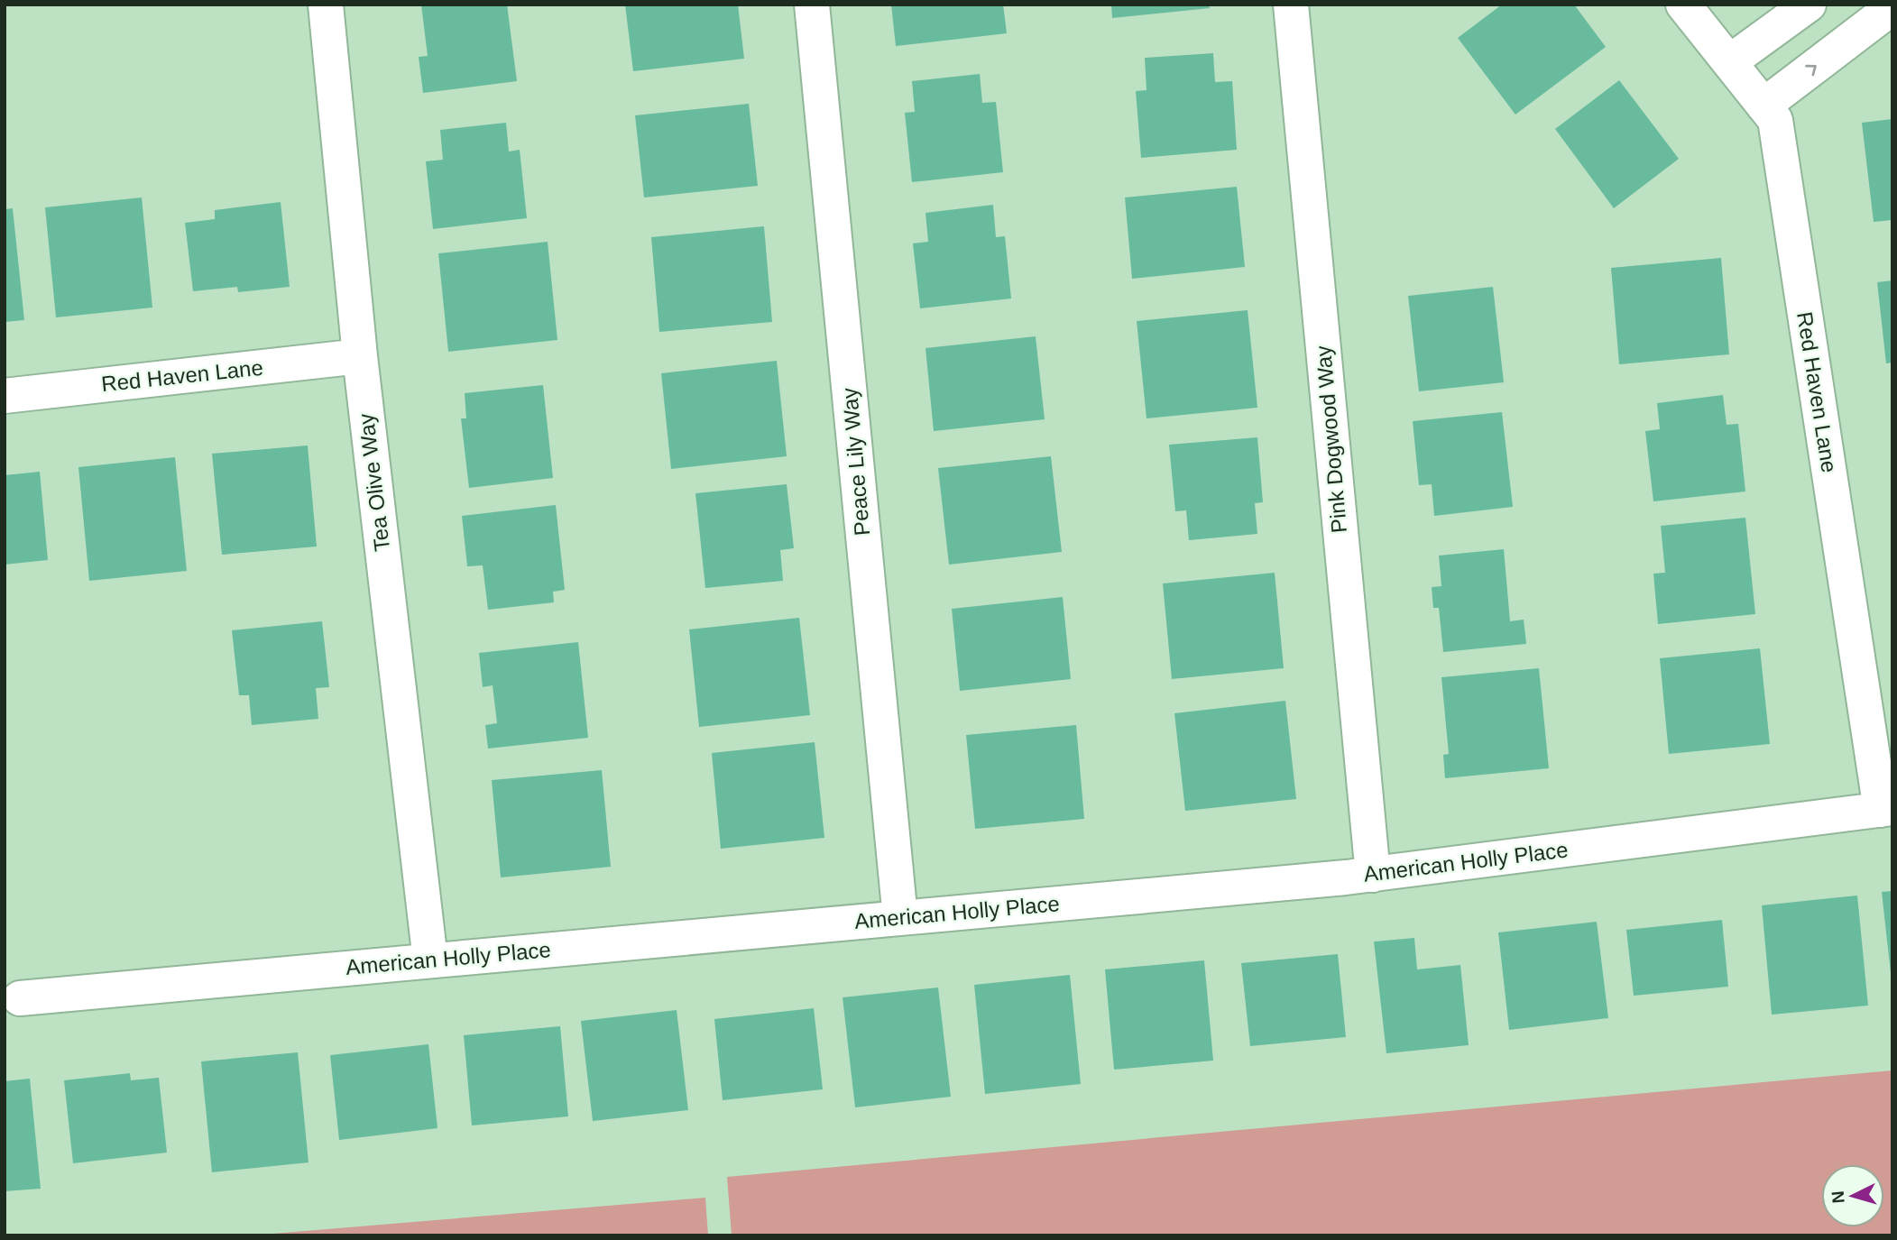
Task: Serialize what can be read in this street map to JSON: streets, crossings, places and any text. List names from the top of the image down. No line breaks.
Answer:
{"streets":{"street":["Red Haven Lane","Pink Dogwood Way","Peace Lily Way","Tea Olive Way","American Holly Place"]},"crossings":[["Red Haven Lane","Tea Olive Way"],["Red Haven Lane","American Holly Place"],["Pink Dogwood Way","American Holly Place"],["Peace Lily Way","American Holly Place"],["Tea Olive Way","American Holly Place"]],"north":"left"}
